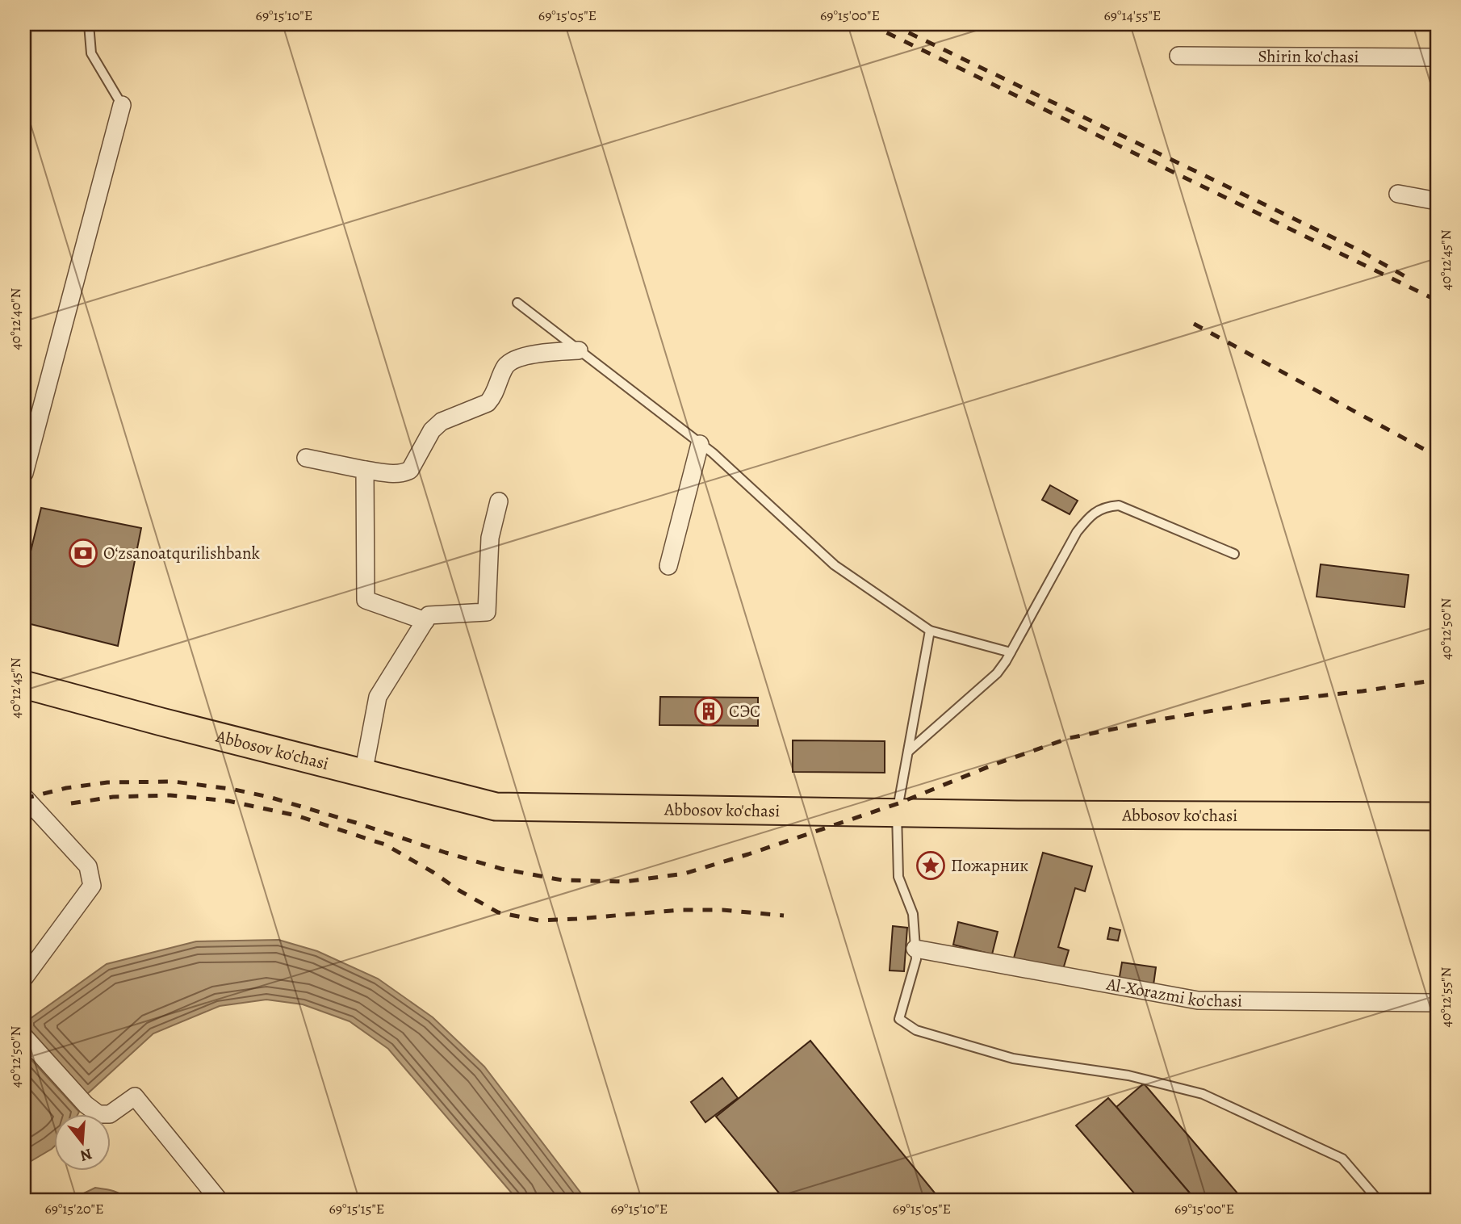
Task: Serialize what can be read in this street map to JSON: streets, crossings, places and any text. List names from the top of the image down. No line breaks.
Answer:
{"streets":{"main road":["Abbosov ko'chasi"],"street":["Shirin ko'chasi","Al-Xorazmi ko'chasi"]},"places":{"bank":["Oʻzsanoatqurilishbank"],"building":["СЭС"],"place":["Пожарник"]},"north":"bottom","coordinates":["69°15'10\"E","69°15'05\"E","69°15'00\"E","69°14'55\"E","40°12'45\"N","40°12'40\"N","40°12'50\"N","40°12'55\"N","69°15'20\"E","69°15'15\"E"]}
